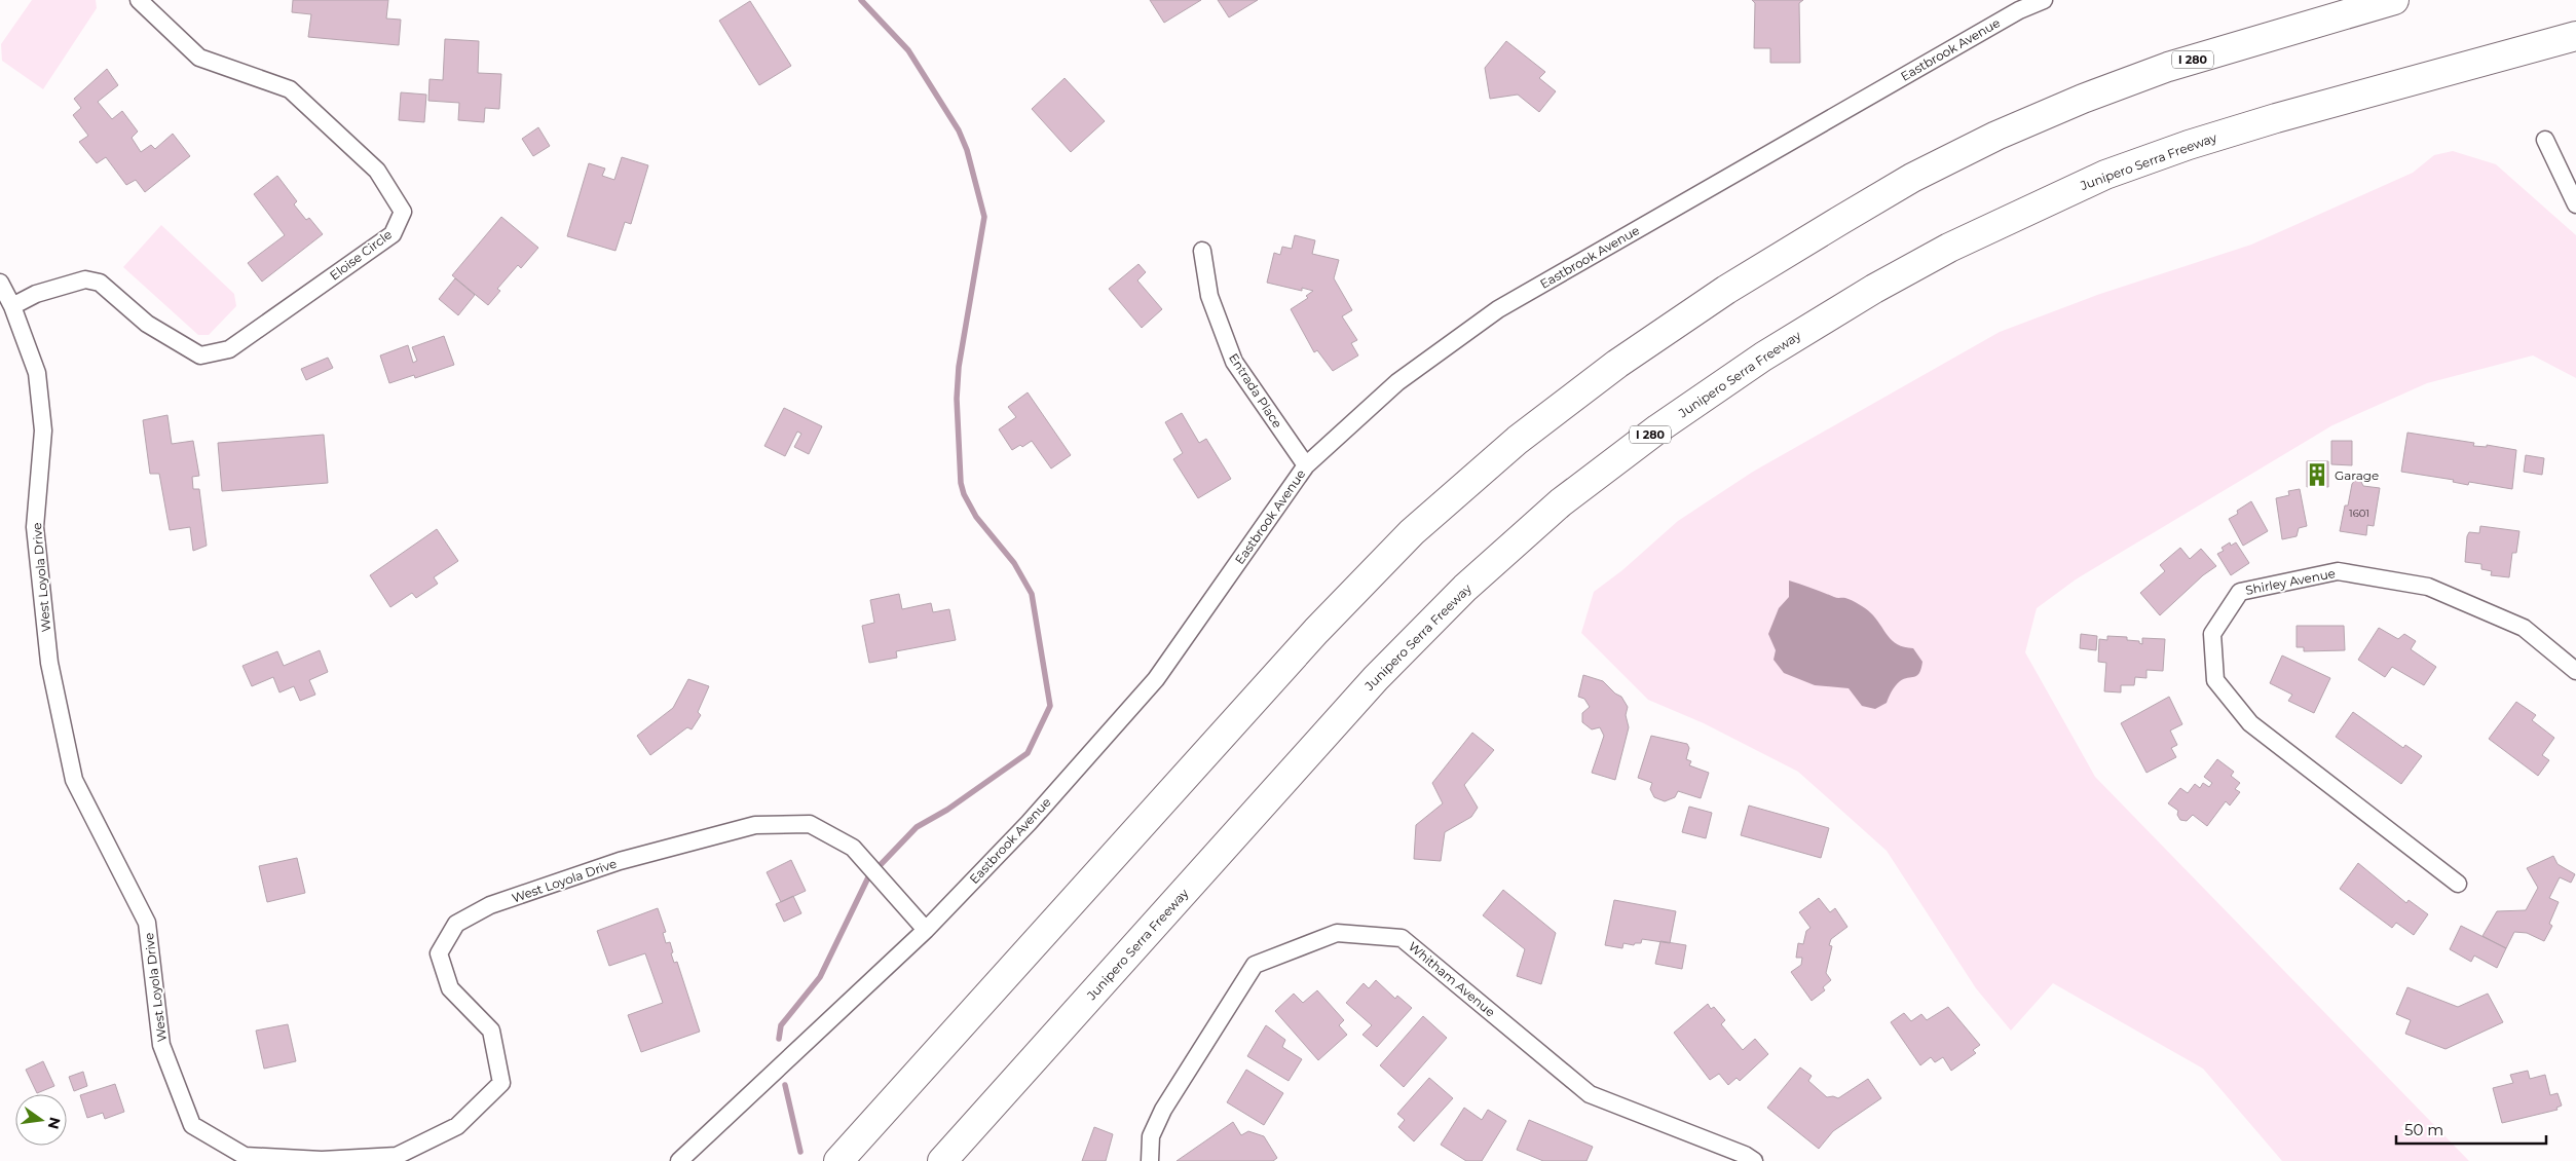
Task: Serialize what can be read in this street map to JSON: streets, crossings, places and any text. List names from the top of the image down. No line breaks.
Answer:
{"streets":{"highway":["I 280","Junipero Serra Freeway"],"street":["Eastbrook Avenue","Eloise Circle","Entrada Place","West Loyola Drive","Shirley Avenue","Whitham Avenue"]},"crossings":[["Eastbrook Avenue","Entrada Place"],["Eastbrook Avenue","West Loyola Drive"],["Eloise Circle","West Loyola Drive"]],"places":{"building":["Garage"]},"house_numbers":["1601"],"scale_bar":"50 m","north":"right"}
